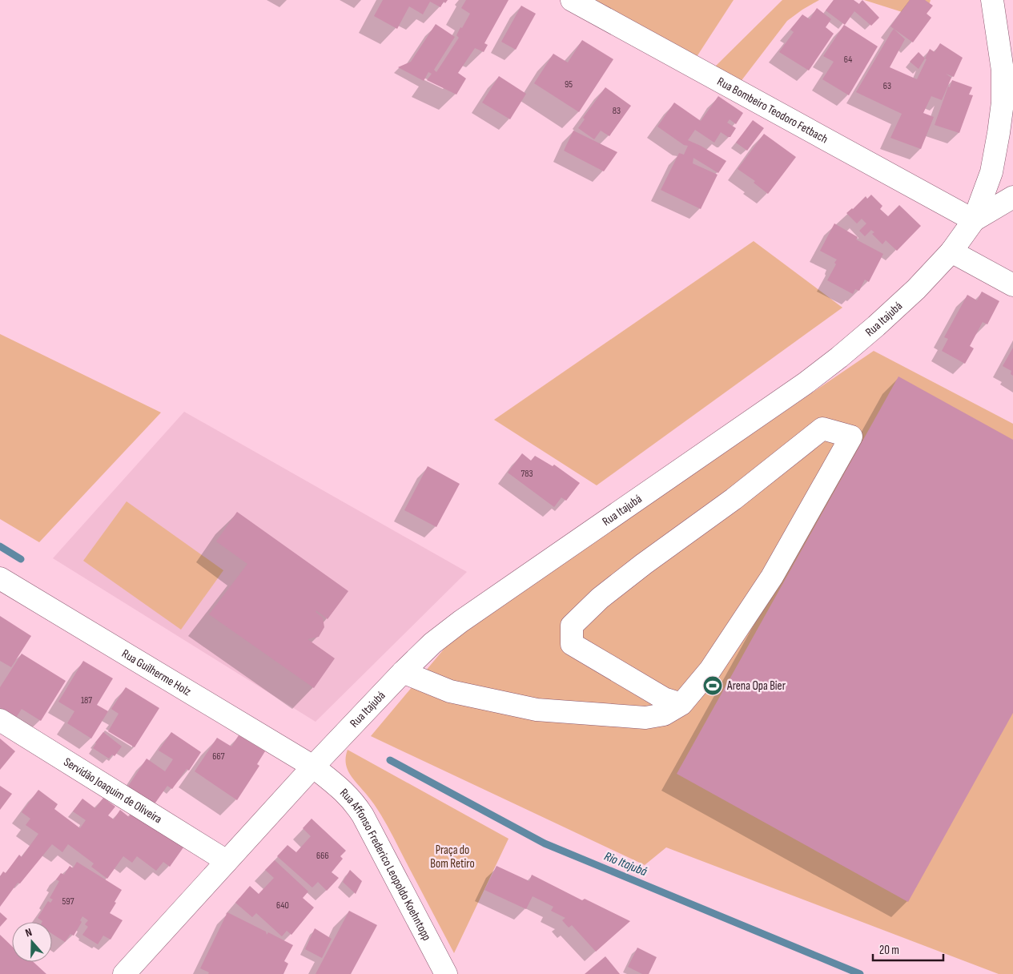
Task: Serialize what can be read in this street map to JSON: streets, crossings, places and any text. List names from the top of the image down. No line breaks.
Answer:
{"streets":{"street":["Rua Bombeiro Teodoro Fetbach","Rua Itajubá","Rua Guilherme Holz","Servidão Joaquim de Oliveira","Rua Affonso Frederico Leopoldo Koehntopp"]},"crossings":[["Rua Bombeiro Teodoro Fetbach","Rua Itajubá"],["Rua Itajubá","Rua Guilherme Holz"],["Rua Itajubá","Servidão Joaquim de Oliveira"],["Rua Itajubá","Rua Affonso Frederico Leopoldo Koehntopp"],["Rua Guilherme Holz","Rua Affonso Frederico Leopoldo Koehntopp"]],"water":["Rio Itajubá"],"parks":["Praça do Bom Retiro"],"places":{"sports":["Arena Opa Bier"]},"house_numbers":["64","95","63","83","783","187","667","666","597","640"],"scale_bar":"20 m","north":"top"}
